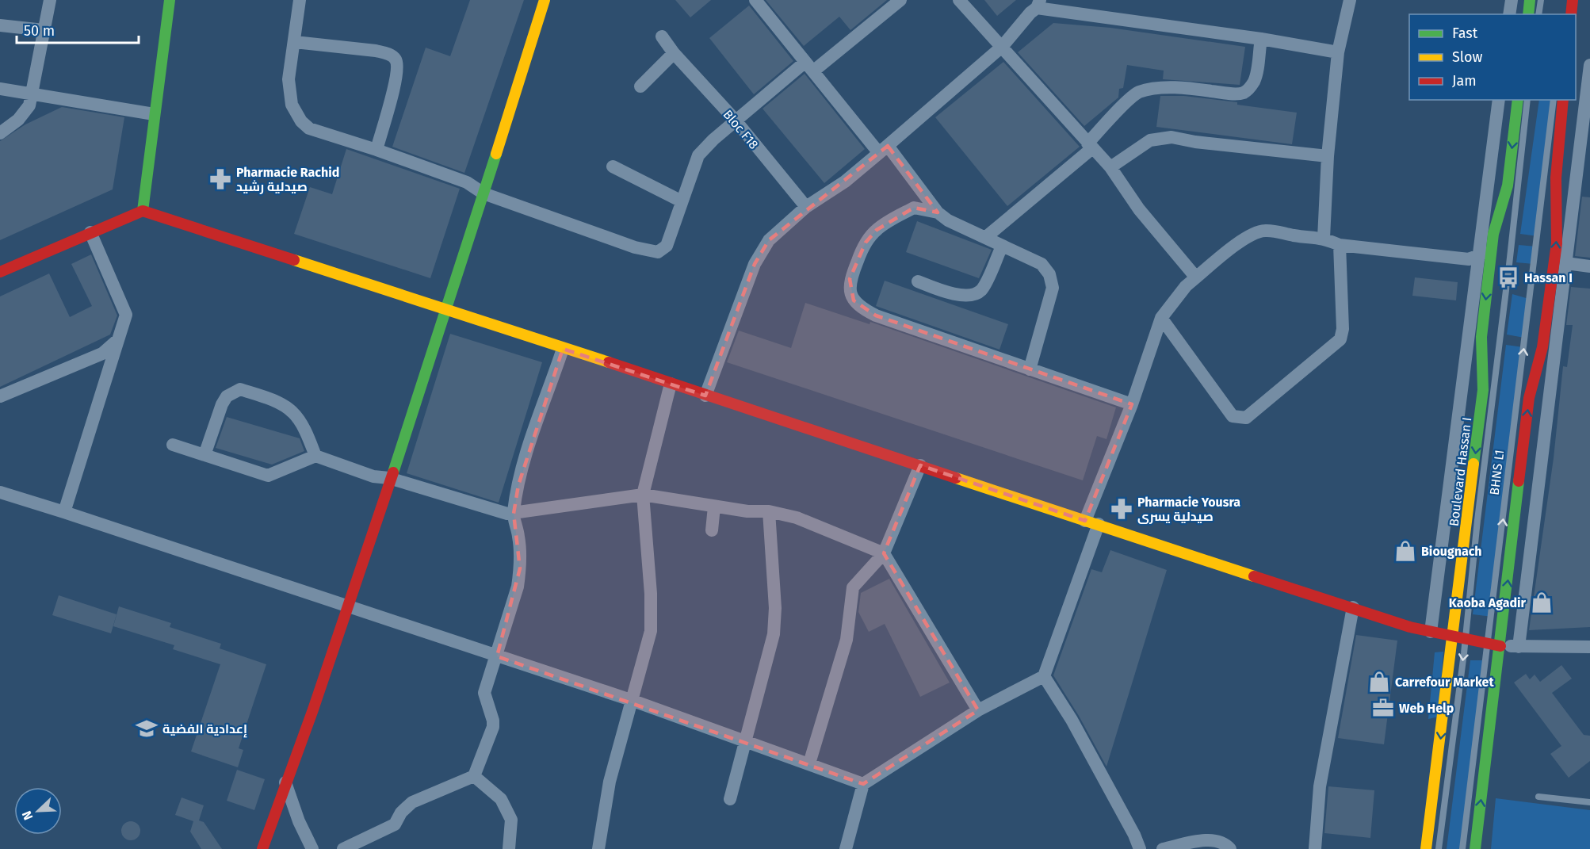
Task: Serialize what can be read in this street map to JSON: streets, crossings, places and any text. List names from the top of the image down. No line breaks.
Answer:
{"streets":{"street":["Bloc F18","Boulevard Hassan I"],"lane":["BHNS L1"]},"places":{"pharmacy":["Pharmacie Rachid صيدلية رشيد","Pharmacie Yousra صيدلية يسرى"],"bus stop":["Hassan I"],"shop":["Biougnach","Kaoba Agadir","Carrefour Market"],"office":["Web Help"],"school or university":["إعدادية الفضية"]},"legend":["Fast","Slow","Jam"],"scale_bar":"50 m","north":"bottom left"}
